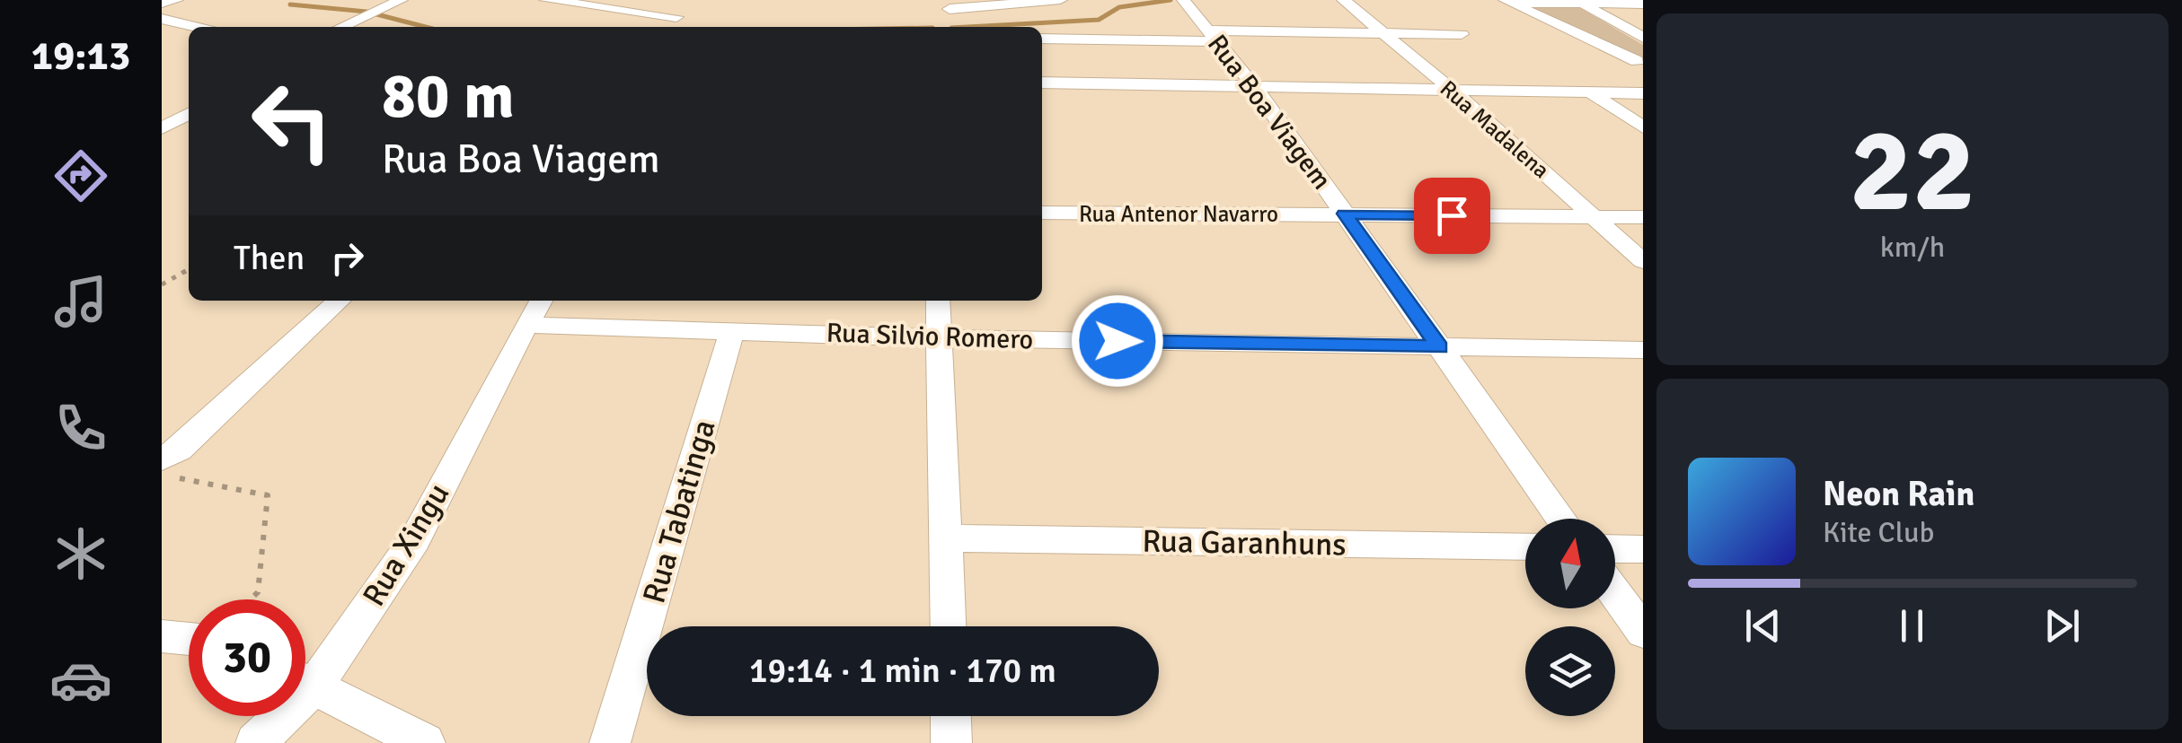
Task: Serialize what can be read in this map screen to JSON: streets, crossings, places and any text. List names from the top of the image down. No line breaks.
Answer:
{"streets":{"street":["Rua Boa Viagem","Rua Madalena","Rua Antenor Navarro","Rua Silvio Romero","Rua Tabatinga","Rua Garanhuns","Rua Xingu"]},"crossings":[["Rua Boa Viagem","Rua Antenor Navarro"],["Rua Boa Viagem","Rua Silvio Romero"],["Rua Madalena","Rua Antenor Navarro"],["Rua Silvio Romero","Rua Tabatinga"],["Rua Silvio Romero","Rua Xingu"]],"north":"top","page":{"tabs":"19:13","tile":["22","km/h"],"turn":["80 m","Rua Boa Viagem"],"then":"Then","song":["Neon Rain","Kite Club"],"limit":"30","trip":"19:14 · 1 min · 170 m"}}
